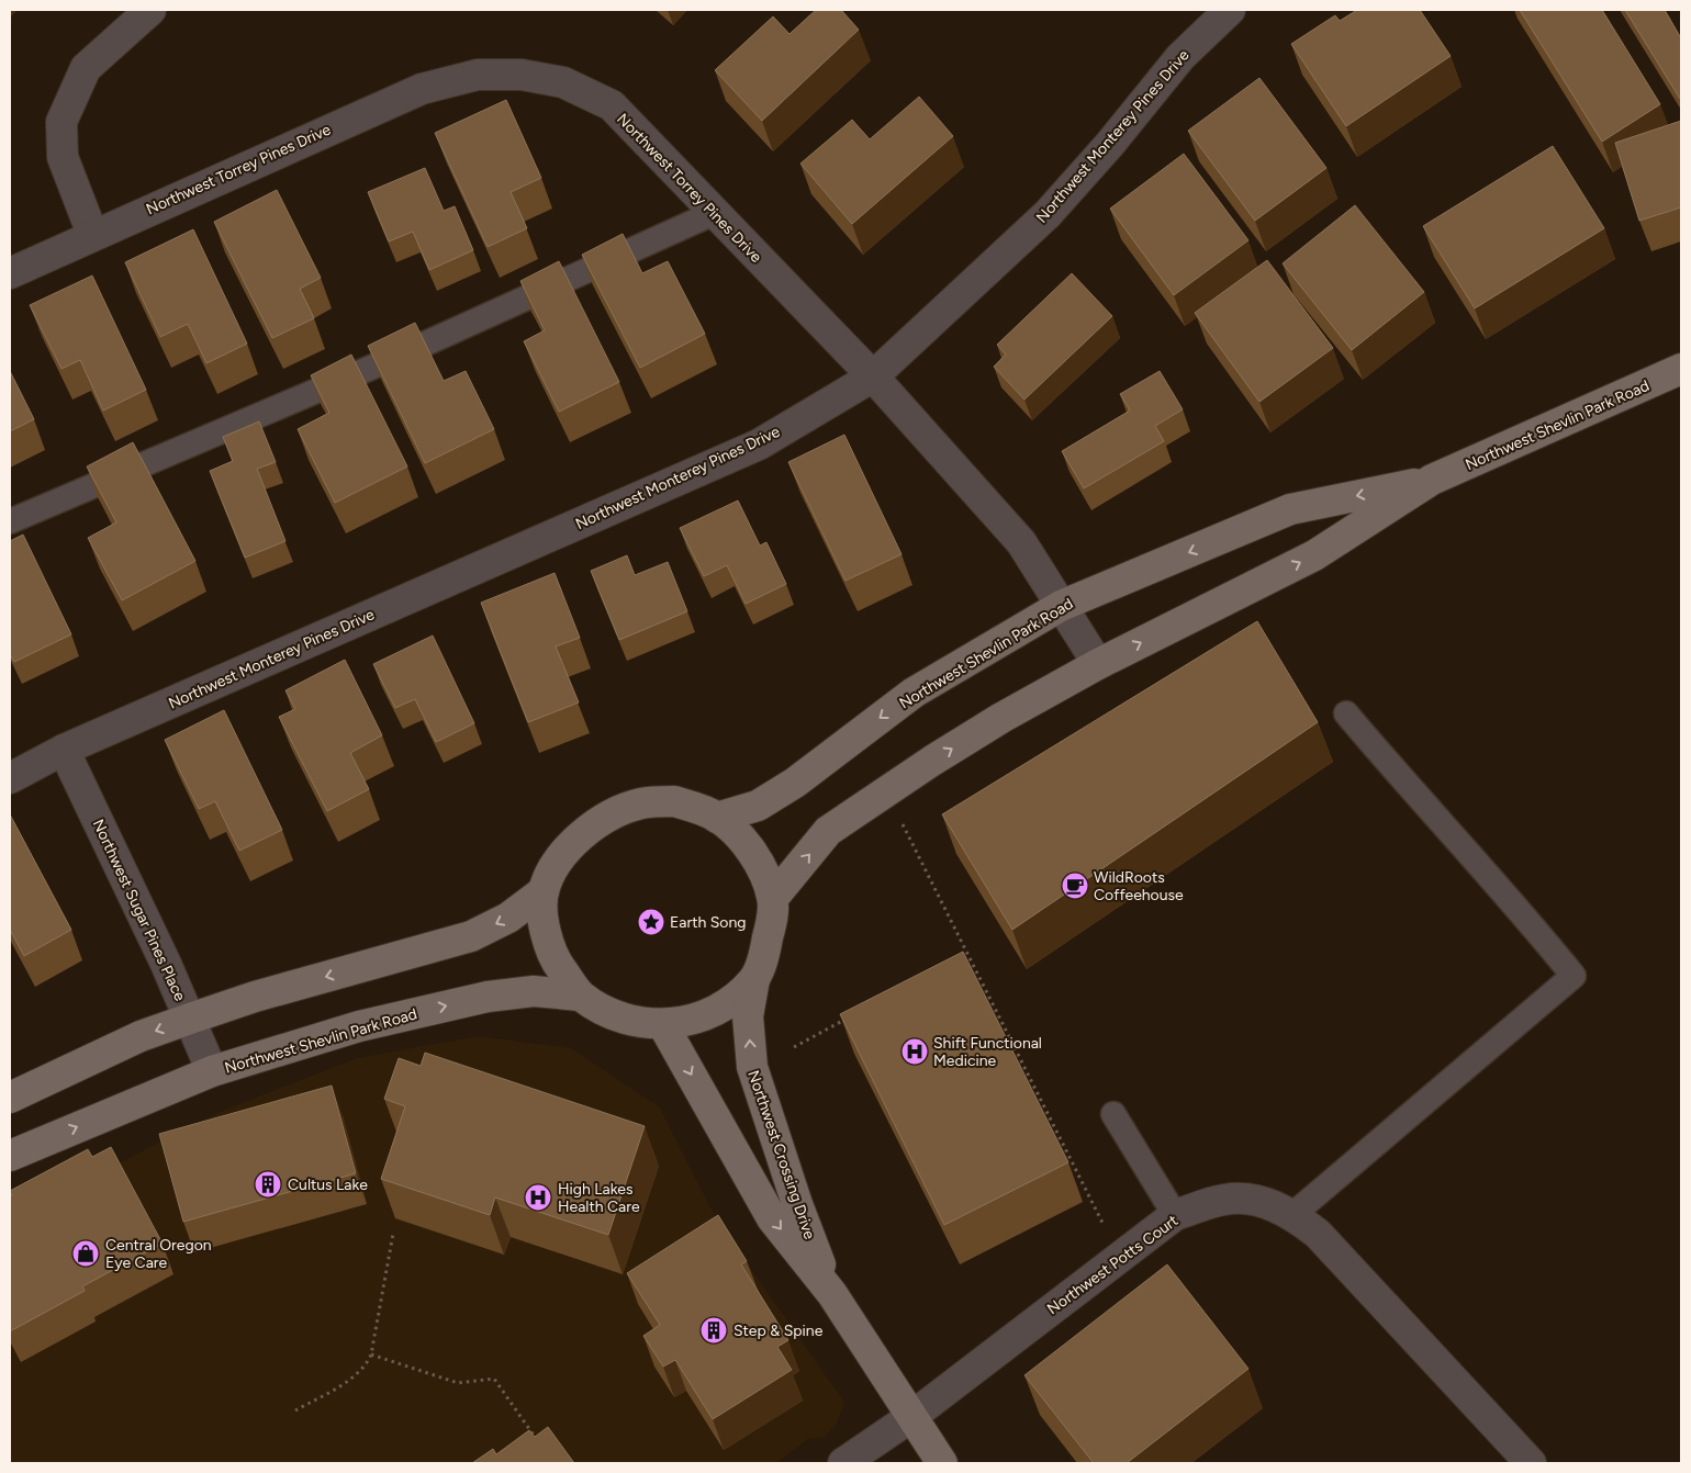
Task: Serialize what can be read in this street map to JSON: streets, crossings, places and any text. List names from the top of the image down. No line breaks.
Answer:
{"streets":{"main road":["Northwest Shevlin Park Road","Northwest Crossing Drive"],"street":["Northwest Monterey Pines Drive","Northwest Torrey Pines Drive","Northwest Sugar Pines Place","Northwest Potts Court"]},"crossings":[["Northwest Monterey Pines Drive","Northwest Torrey Pines Drive"],["Northwest Monterey Pines Drive","Northwest Sugar Pines Place"],["Northwest Torrey Pines Drive","Northwest Shevlin Park Road"],["Northwest Shevlin Park Road","Northwest Sugar Pines Place"],["Northwest Shevlin Park Road","Northwest Crossing Drive"],["Northwest Crossing Drive","Northwest Potts Court"]],"places":{"cafe":["WildRoots Coffeehouse"],"place":["Earth Song"],"hospital":["Shift Functional Medicine","High Lakes Health Care"],"building":["Cultus Lake","Step & Spine"],"shop":["Central Oregon Eye Care"]}}
